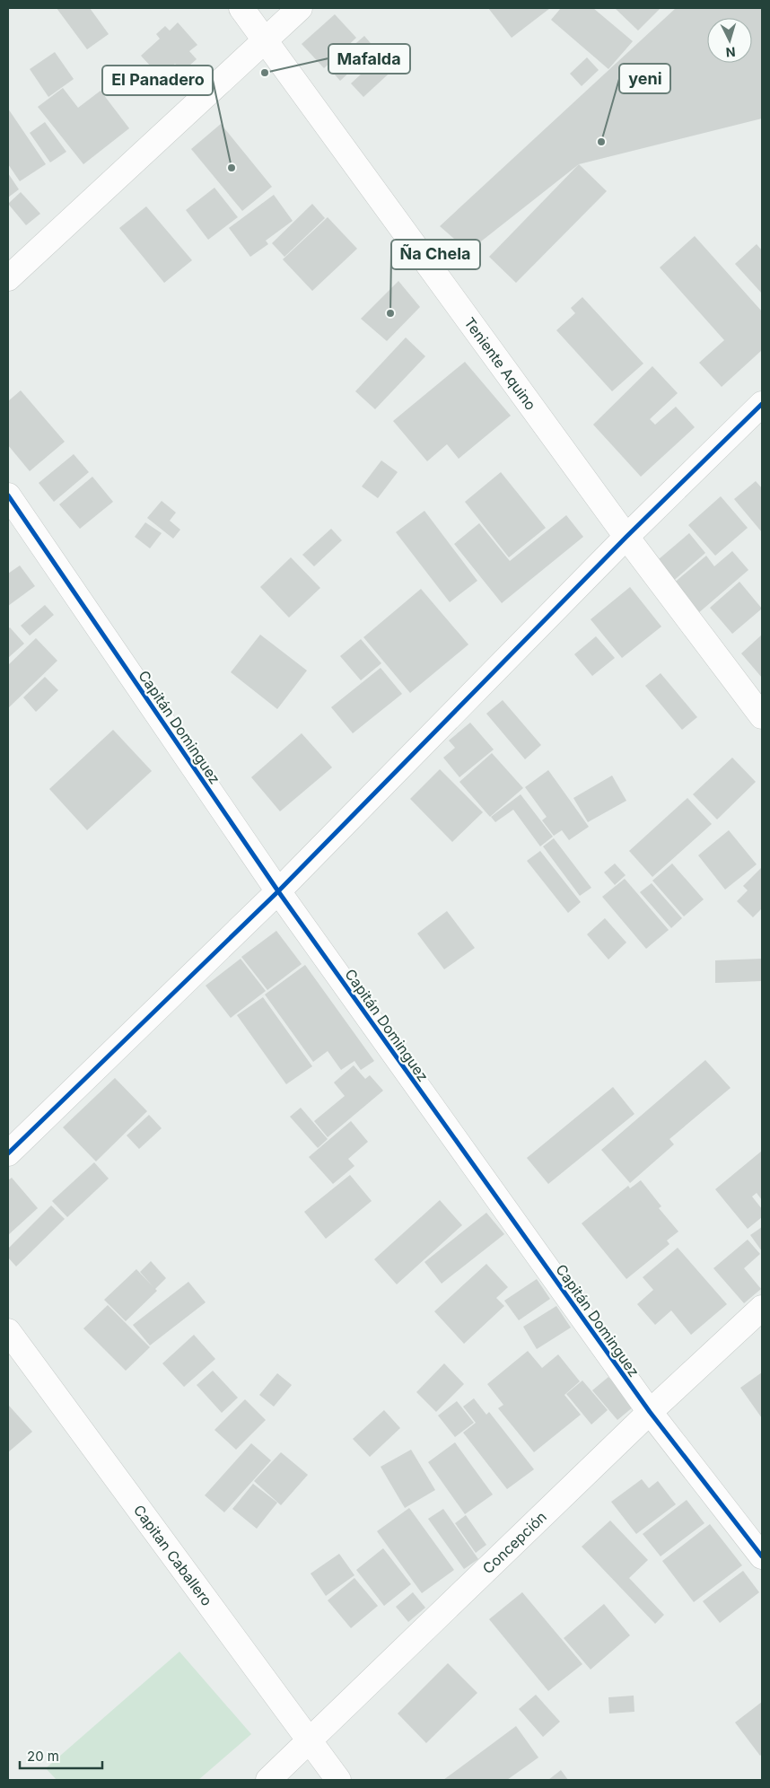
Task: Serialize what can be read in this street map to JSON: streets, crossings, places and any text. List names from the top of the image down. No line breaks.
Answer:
{"streets":{"street":["Teniente Aquino","Capitán Dominguez","Concepción","Capitan Caballero"]},"crossings":[["Capitán Dominguez","Concepción"],["Concepción","Capitan Caballero"]],"places":["Mafalda","yeni","El Panadero","Ña Chela"],"scale_bar":"20 m","north":"bottom"}
